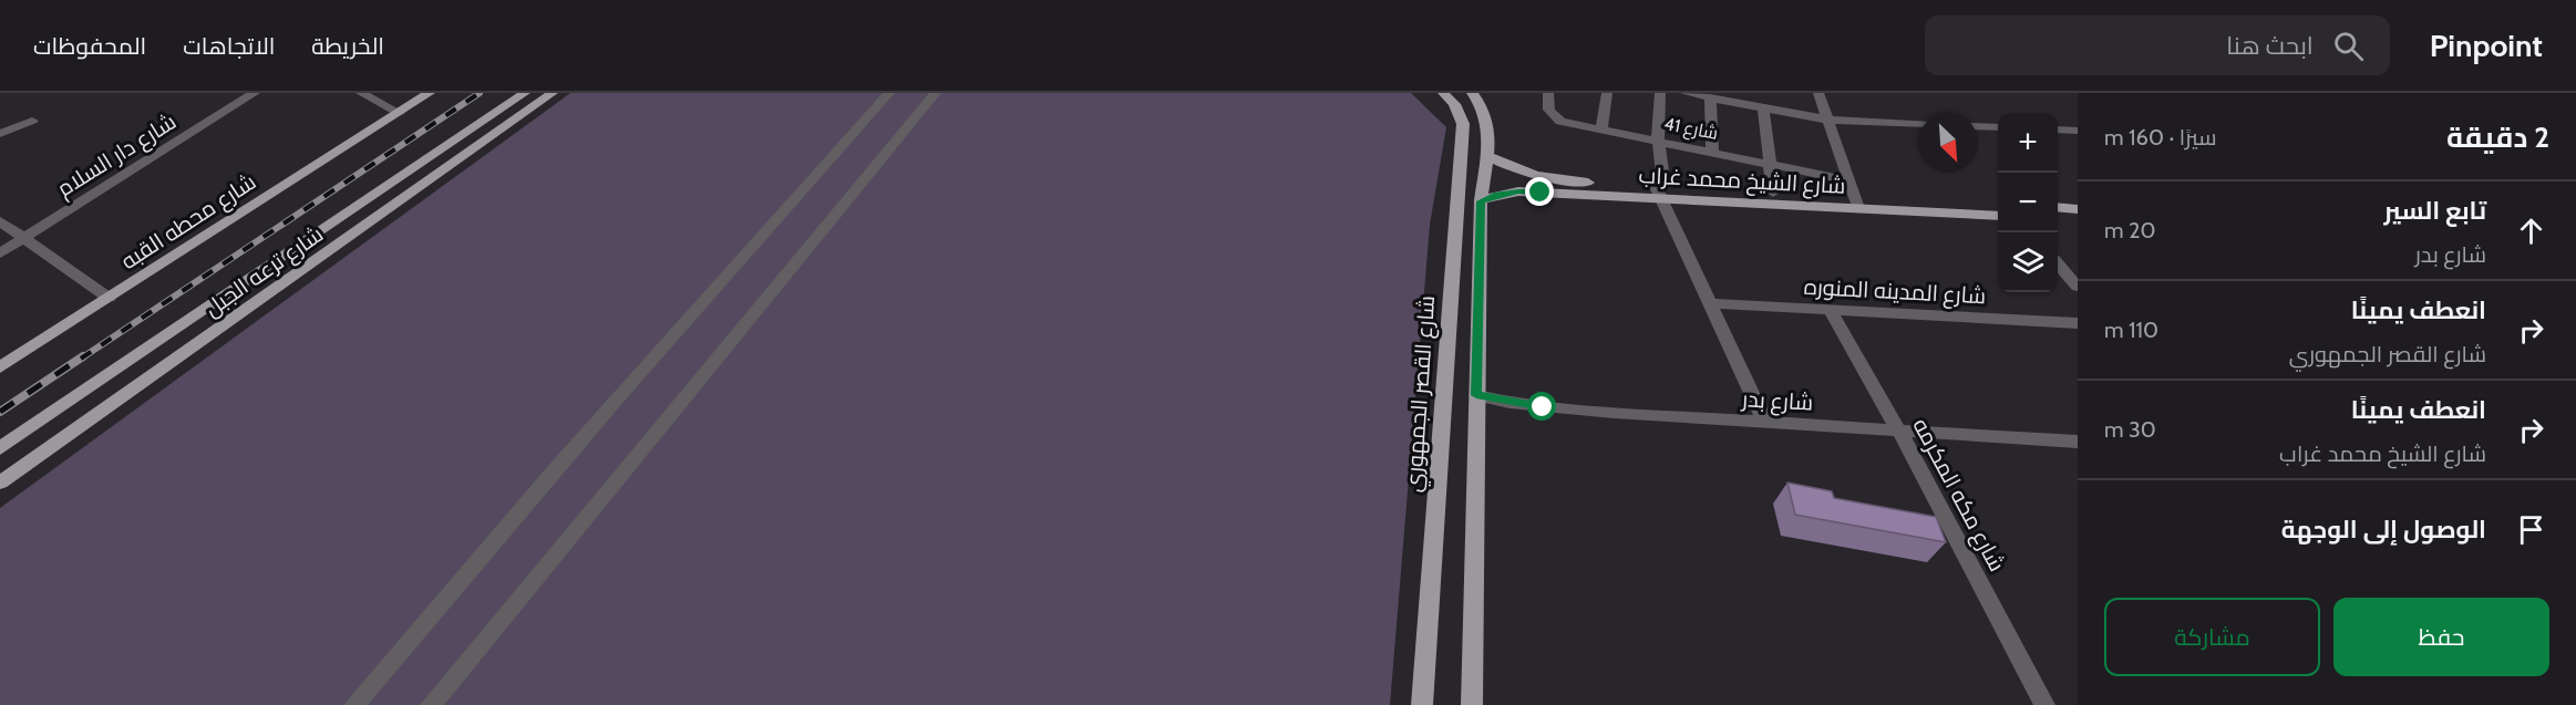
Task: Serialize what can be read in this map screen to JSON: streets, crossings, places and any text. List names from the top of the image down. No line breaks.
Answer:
{"streets":{"main road":["شارع الشيخ محمد غراب","شارع محطه القبه","شارع ترعه الجبل","شارع القصر الجمهوري"],"street":["شارع 41","شارع دار السلام","شارع المدينه المنوره","شارع بدر","شارع مكه المكرمه"]},"crossings":[["شارع المدينه المنوره","شارع مكه المكرمه"],["شارع بدر","شارع مكه المكرمه"]],"north":"bottom right","page":{"header":"Pinpoint","search":"ابحث هنا","nav":["الخريطة","الاتجاهات","المحفوظات"],"heading":["2 دقيقة","سيرًا · 160 m"],"map_buttons":["+","−"],"list":[["تابع السير","شارع بدر","20 m"],["انعطف يمينًا","شارع القصر الجمهوري","110 m"],["انعطف يمينًا","شارع الشيخ محمد غراب","30 m"],"الوصول إلى الوجهة"],"buttons":["حفظ","مشاركة"]}}
